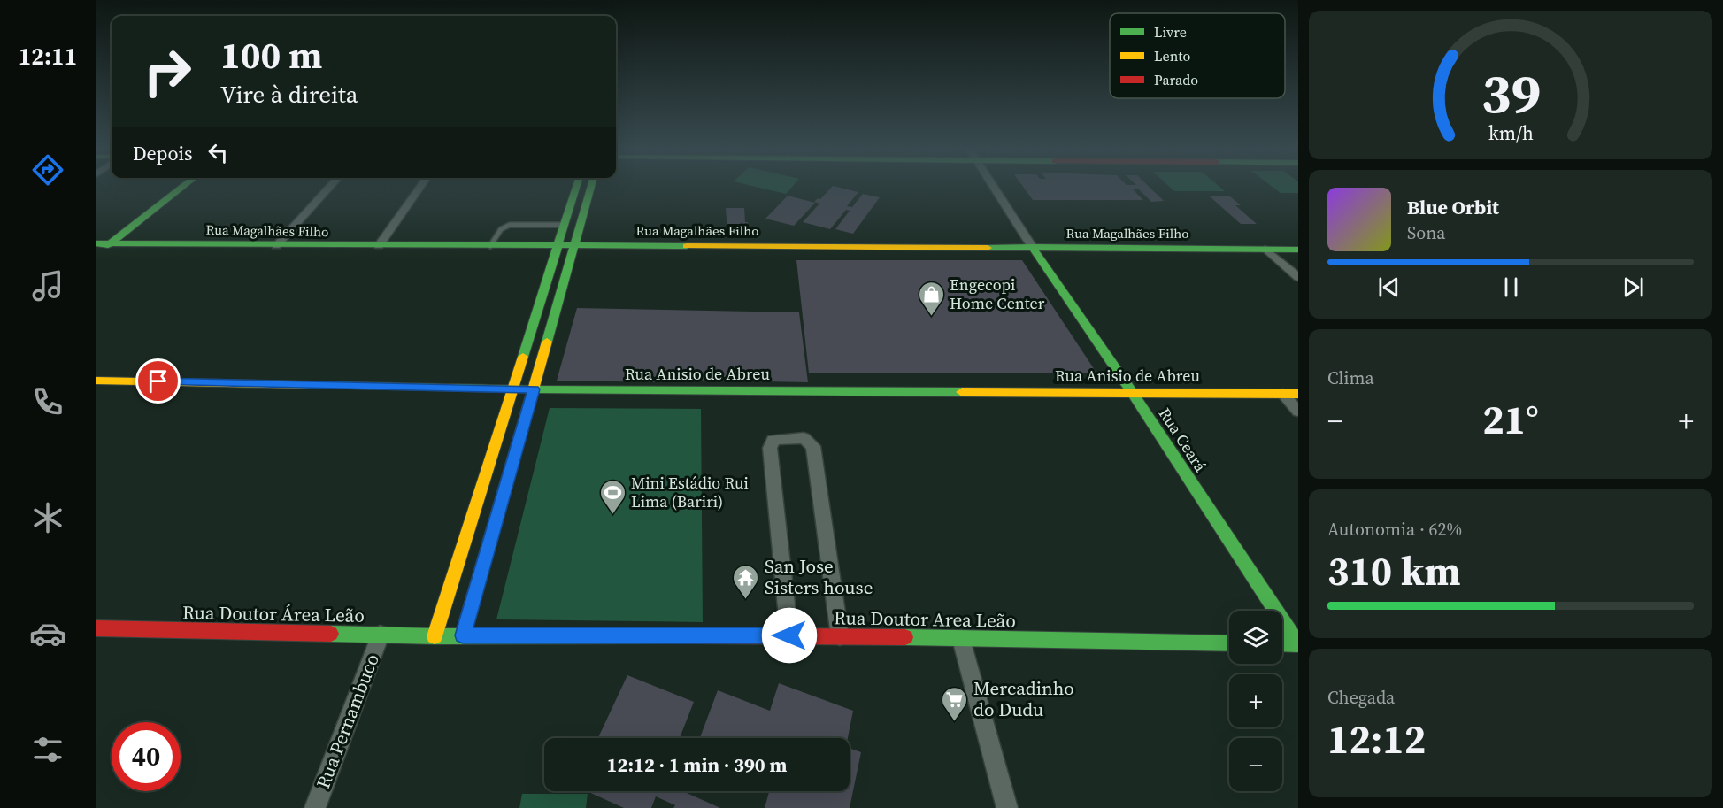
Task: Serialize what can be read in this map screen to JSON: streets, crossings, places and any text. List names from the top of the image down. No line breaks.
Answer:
{"streets":{"main road":["Rua Magalhães Filho","Rua Anisio de Abreu","Rua Ceará","Rua Doutor Área Leão","Rua Doutor Area Leão"],"street":["Rua Pernambuco"]},"crossings":[["Rua Magalhães Filho","Rua Ceará"],["Rua Anisio de Abreu","Rua Ceará"],["Rua Doutor Área Leão","Rua Doutor Area Leão"],["Rua Doutor Área Leão","Rua Pernambuco"]],"places":{"shop":["Engecopi Home Center"],"sports":["Mini Estádio Rui Lima (Bariri)"],"temple":["San Jose Sisters house"],"supermarket":["Mercadinho do Dudu"]},"legend":["Livre","Lento","Parado"],"page":{"tabs":"12:11","turn":["100 m","Vire à direita"],"then":"Depois","song":["Blue Orbit","Sona"],"tile":["Clima",["Autonomia · 62%","310 km"],["Chegada","12:12"]],"heat":["−","21°","+"],"map_buttons":["+","−"],"limit":"40","trip":"12:12 · 1 min · 390 m","gauge":["39","km/h"]}}
